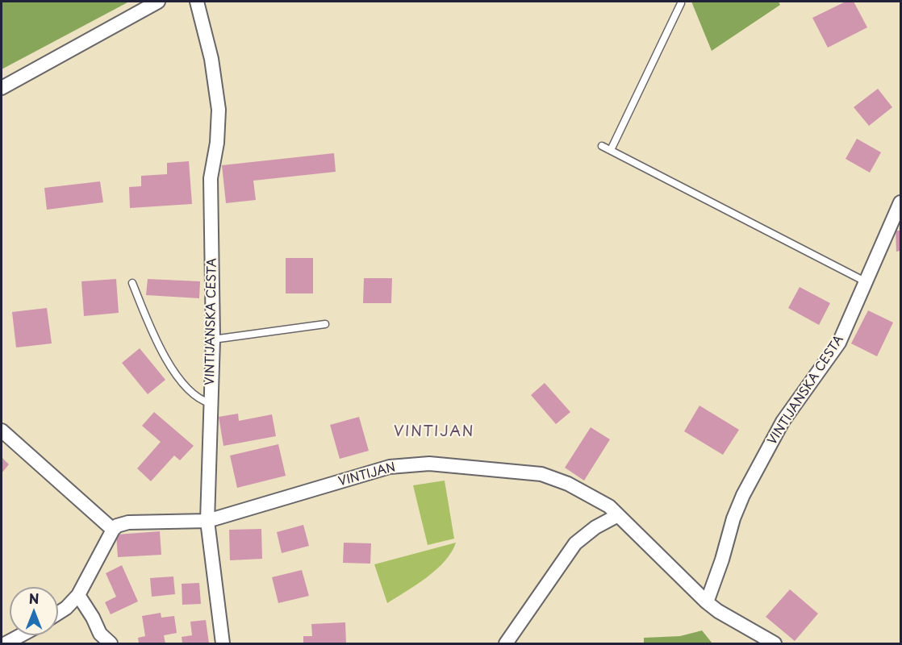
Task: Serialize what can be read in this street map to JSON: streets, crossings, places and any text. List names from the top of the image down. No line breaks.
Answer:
{"streets":{"street":["VINTIJANSKA CESTA","VINTIJAN"]},"crossings":[["VINTIJANSKA CESTA","VINTIJAN"]],"districts":["VINTIJAN"],"north":"top"}
